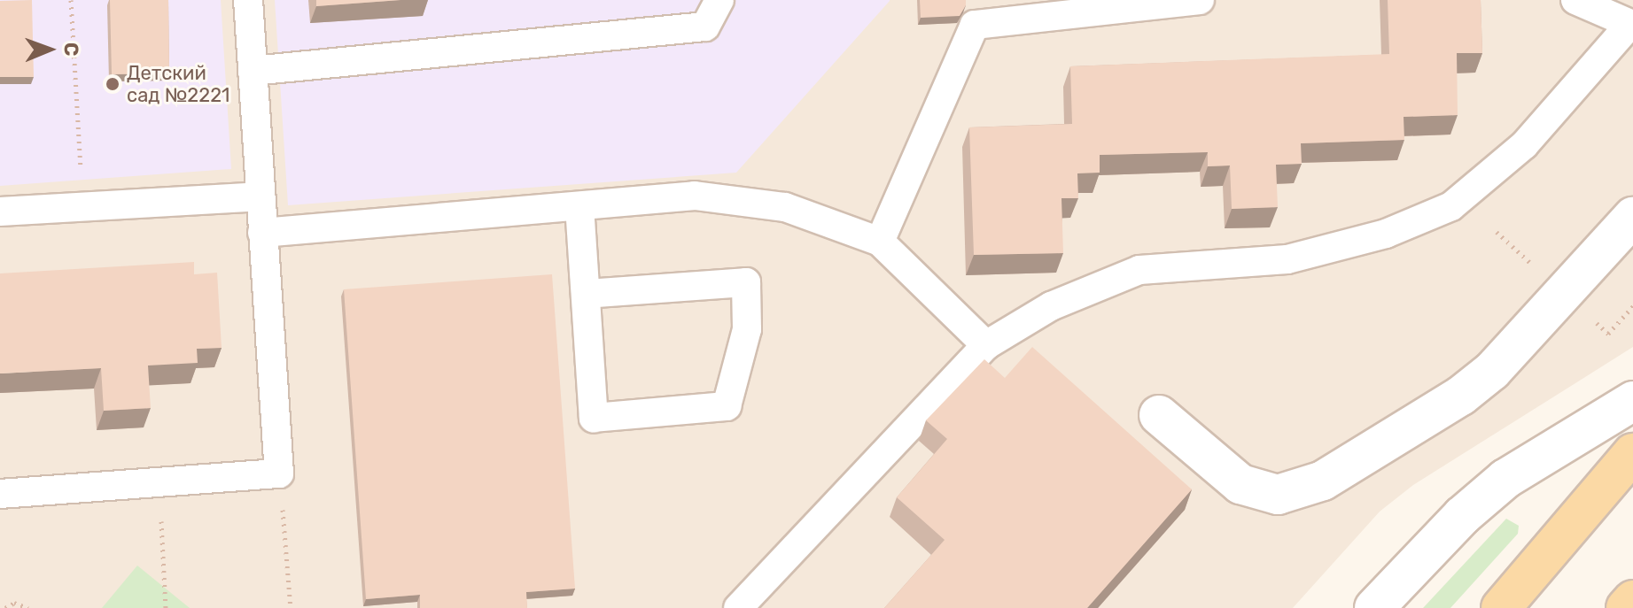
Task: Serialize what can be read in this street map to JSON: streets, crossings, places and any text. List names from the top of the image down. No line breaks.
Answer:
{"places":["Детский сад №2221"],"north":"right"}
